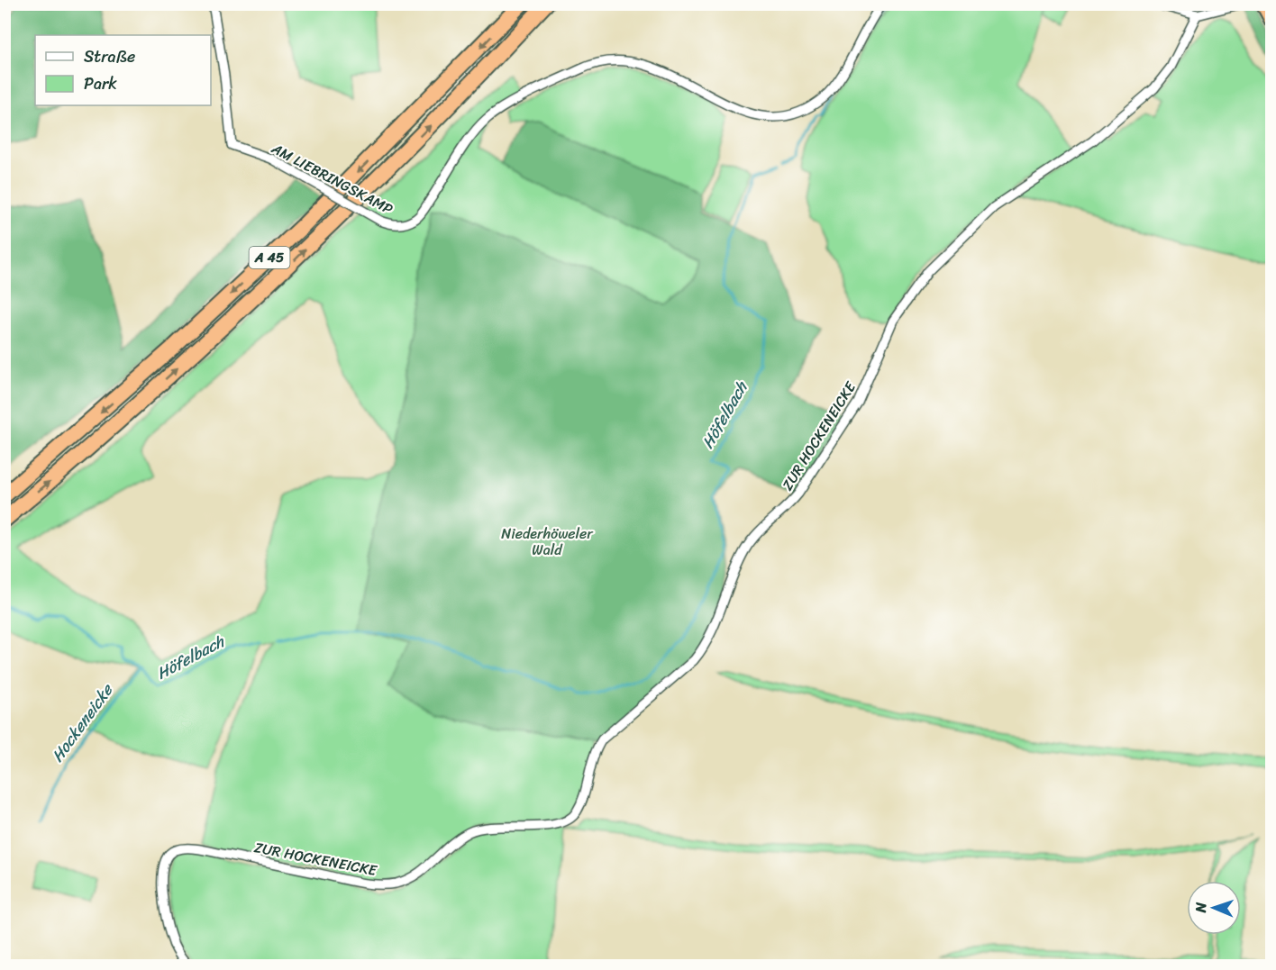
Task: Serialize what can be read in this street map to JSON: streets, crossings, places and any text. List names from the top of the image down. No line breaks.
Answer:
{"streets":{"highway":["A 45"],"street":["AM LIEBRINGSKAMP","ZUR HOCKENEICKE"]},"water":["Höfelbach","Hockeneicke"],"parks":["Niederhöweler Wald"],"legend":["Straße","Park"],"north":"left"}
